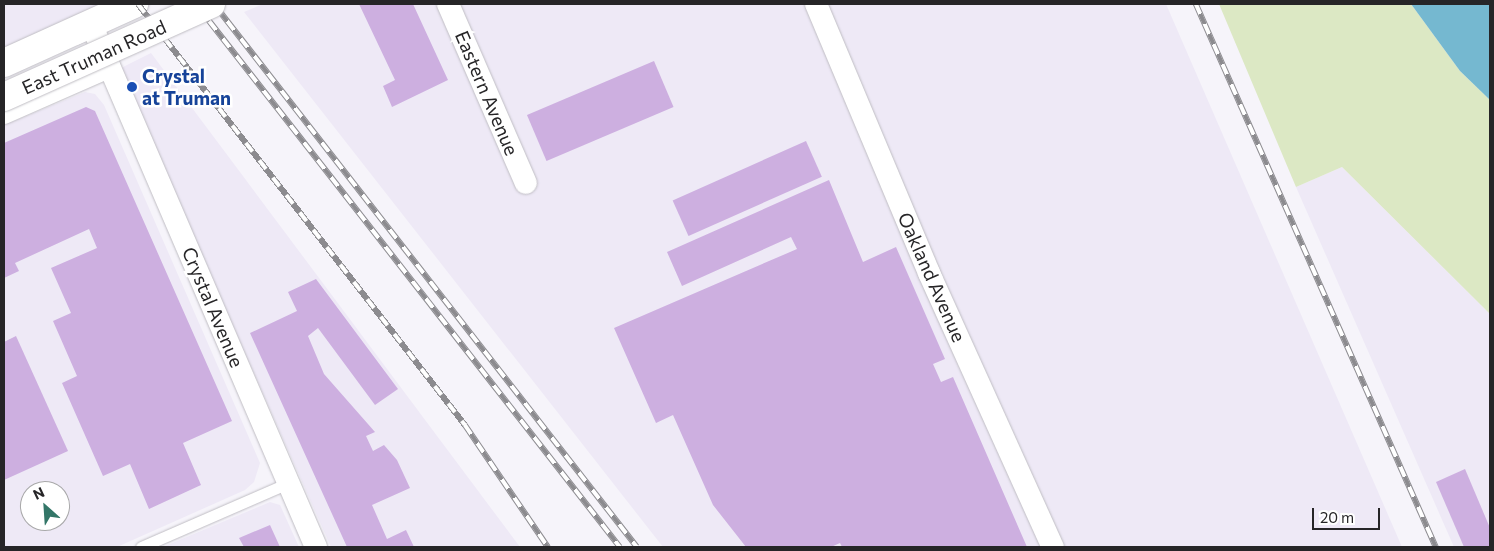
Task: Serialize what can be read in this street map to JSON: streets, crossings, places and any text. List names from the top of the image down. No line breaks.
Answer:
{"streets":{"main road":["East Truman Road"],"street":["Eastern Avenue","Oakland Avenue","Crystal Avenue"]},"places":["Crystal at Truman"],"scale_bar":"20 m","north":"top left"}
